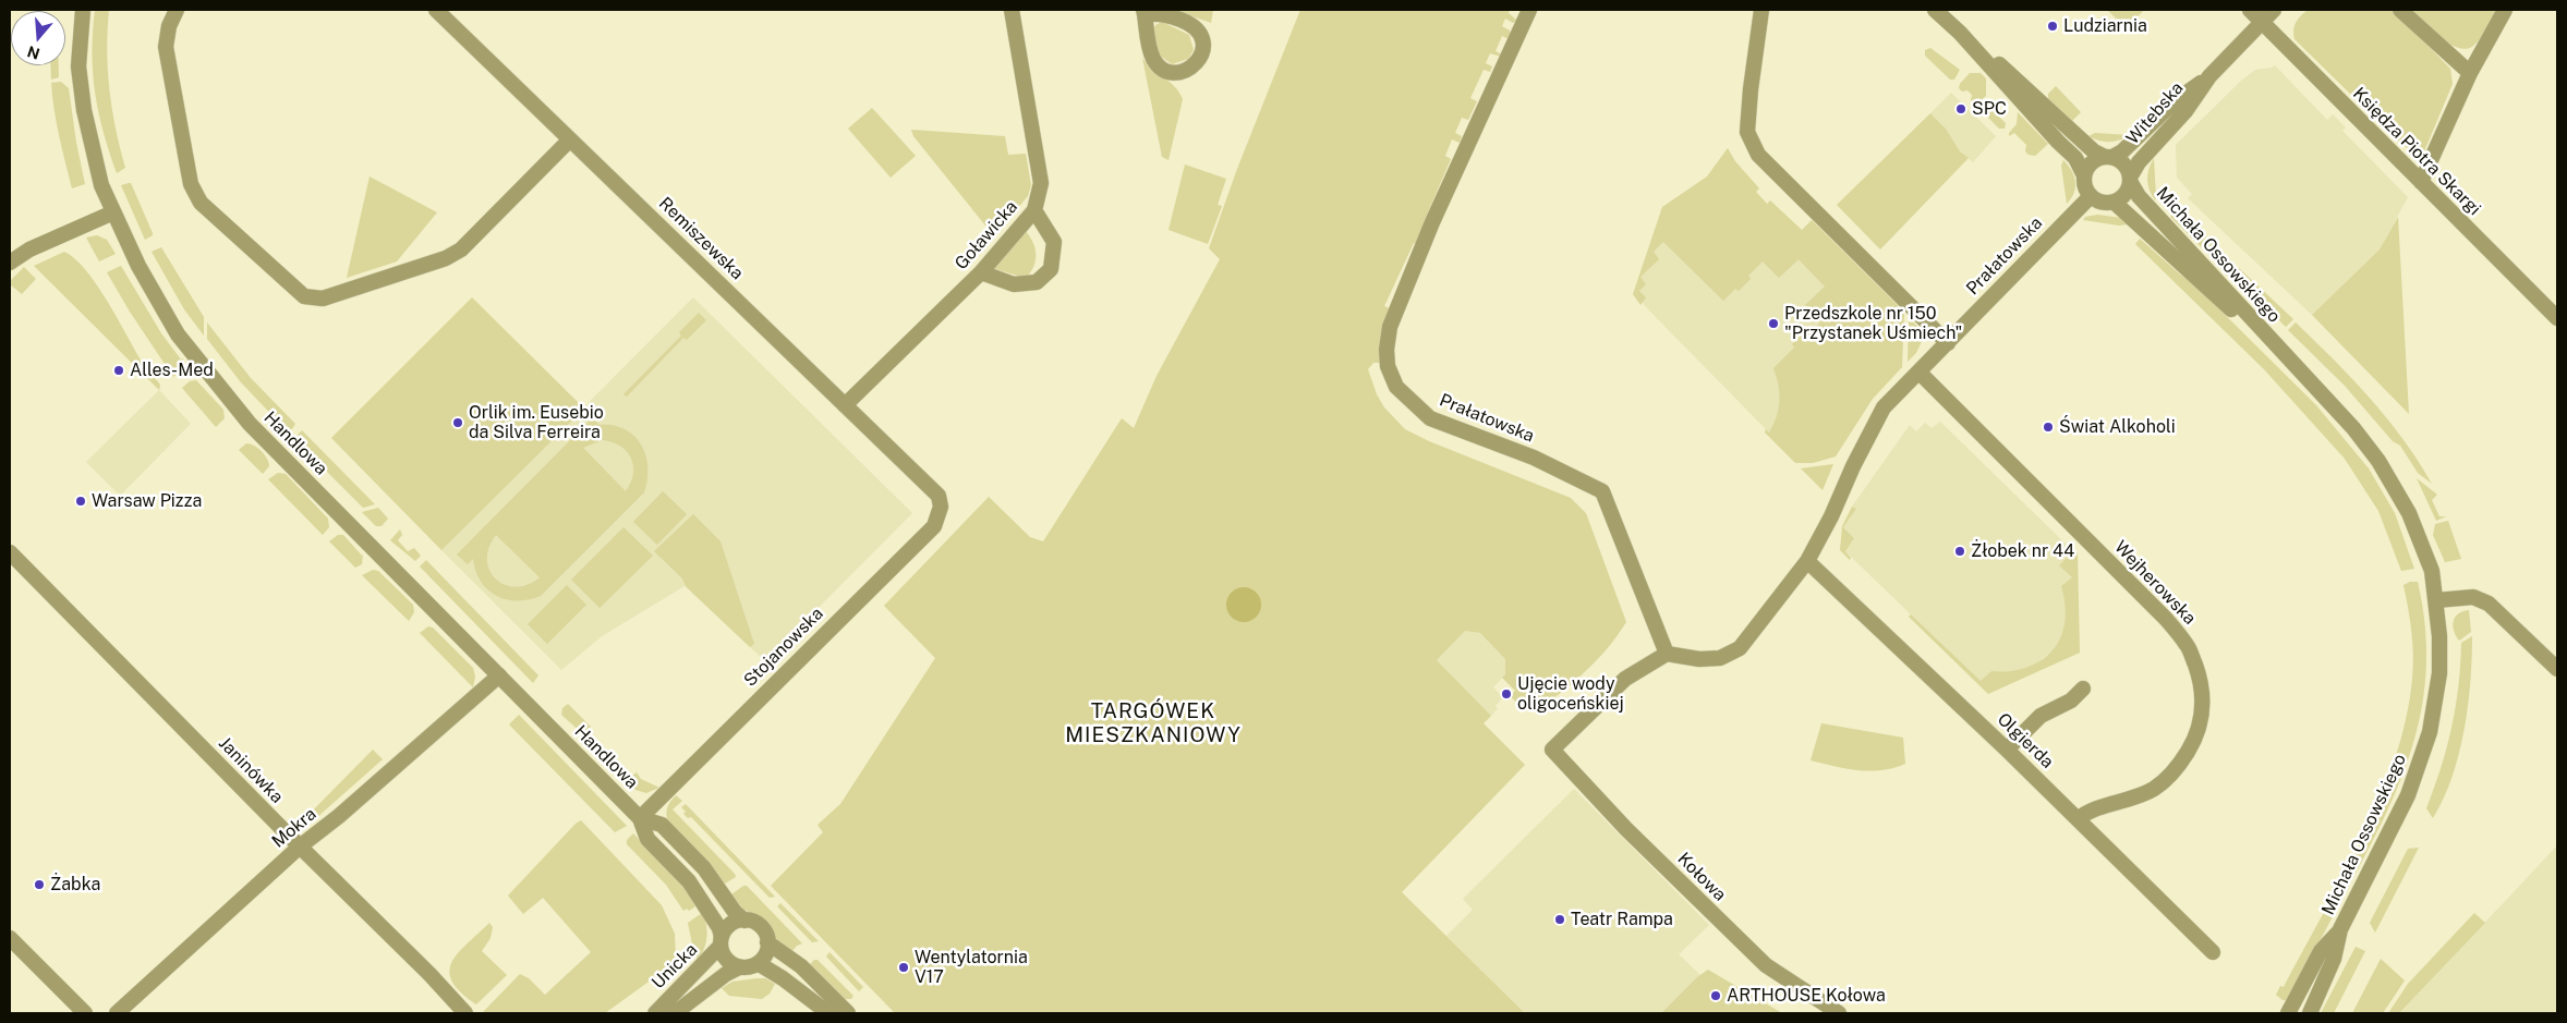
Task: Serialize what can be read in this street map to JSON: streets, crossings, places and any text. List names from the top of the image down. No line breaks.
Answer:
{"streets":{"street":["Witebska","Księdza Piotra Skargi","Goławicka","Remiszewska","Michała Ossowskiego","Prałatowska","Handlowa","Wejherowska","Stojanowska","Olgierda","Janinówka","Mokra","Kołowa","Unicka"]},"crossings":[["Witebska","Księdza Piotra Skargi"],["Witebska","Michała Ossowskiego"],["Witebska","Prałatowska"],["Goławicka","Remiszewska"],["Remiszewska","Stojanowska"],["Michała Ossowskiego","Prałatowska"],["Prałatowska","Wejherowska"],["Prałatowska","Olgierda"],["Prałatowska","Kołowa"],["Handlowa","Stojanowska"],["Handlowa","Mokra"],["Handlowa","Unicka"],["Wejherowska","Olgierda"],["Janinówka","Mokra"]],"districts":["TARGÓWEK MIESZKANIOWY"],"places":["Ludziarnia","SPC","Przedszkole nr 150 \"Przystanek Uśmiech\"","Alles-Med","Orlik im. Eusebio da Silva Ferreira","Świat Alkoholi","Warsaw Pizza","Żłobek nr 44","Ujęcie wody oligoceńskiej","Żabka","Teatr Rampa","Wentylatornia V17","ARTHOUSE Kołowa"],"north":"bottom"}
